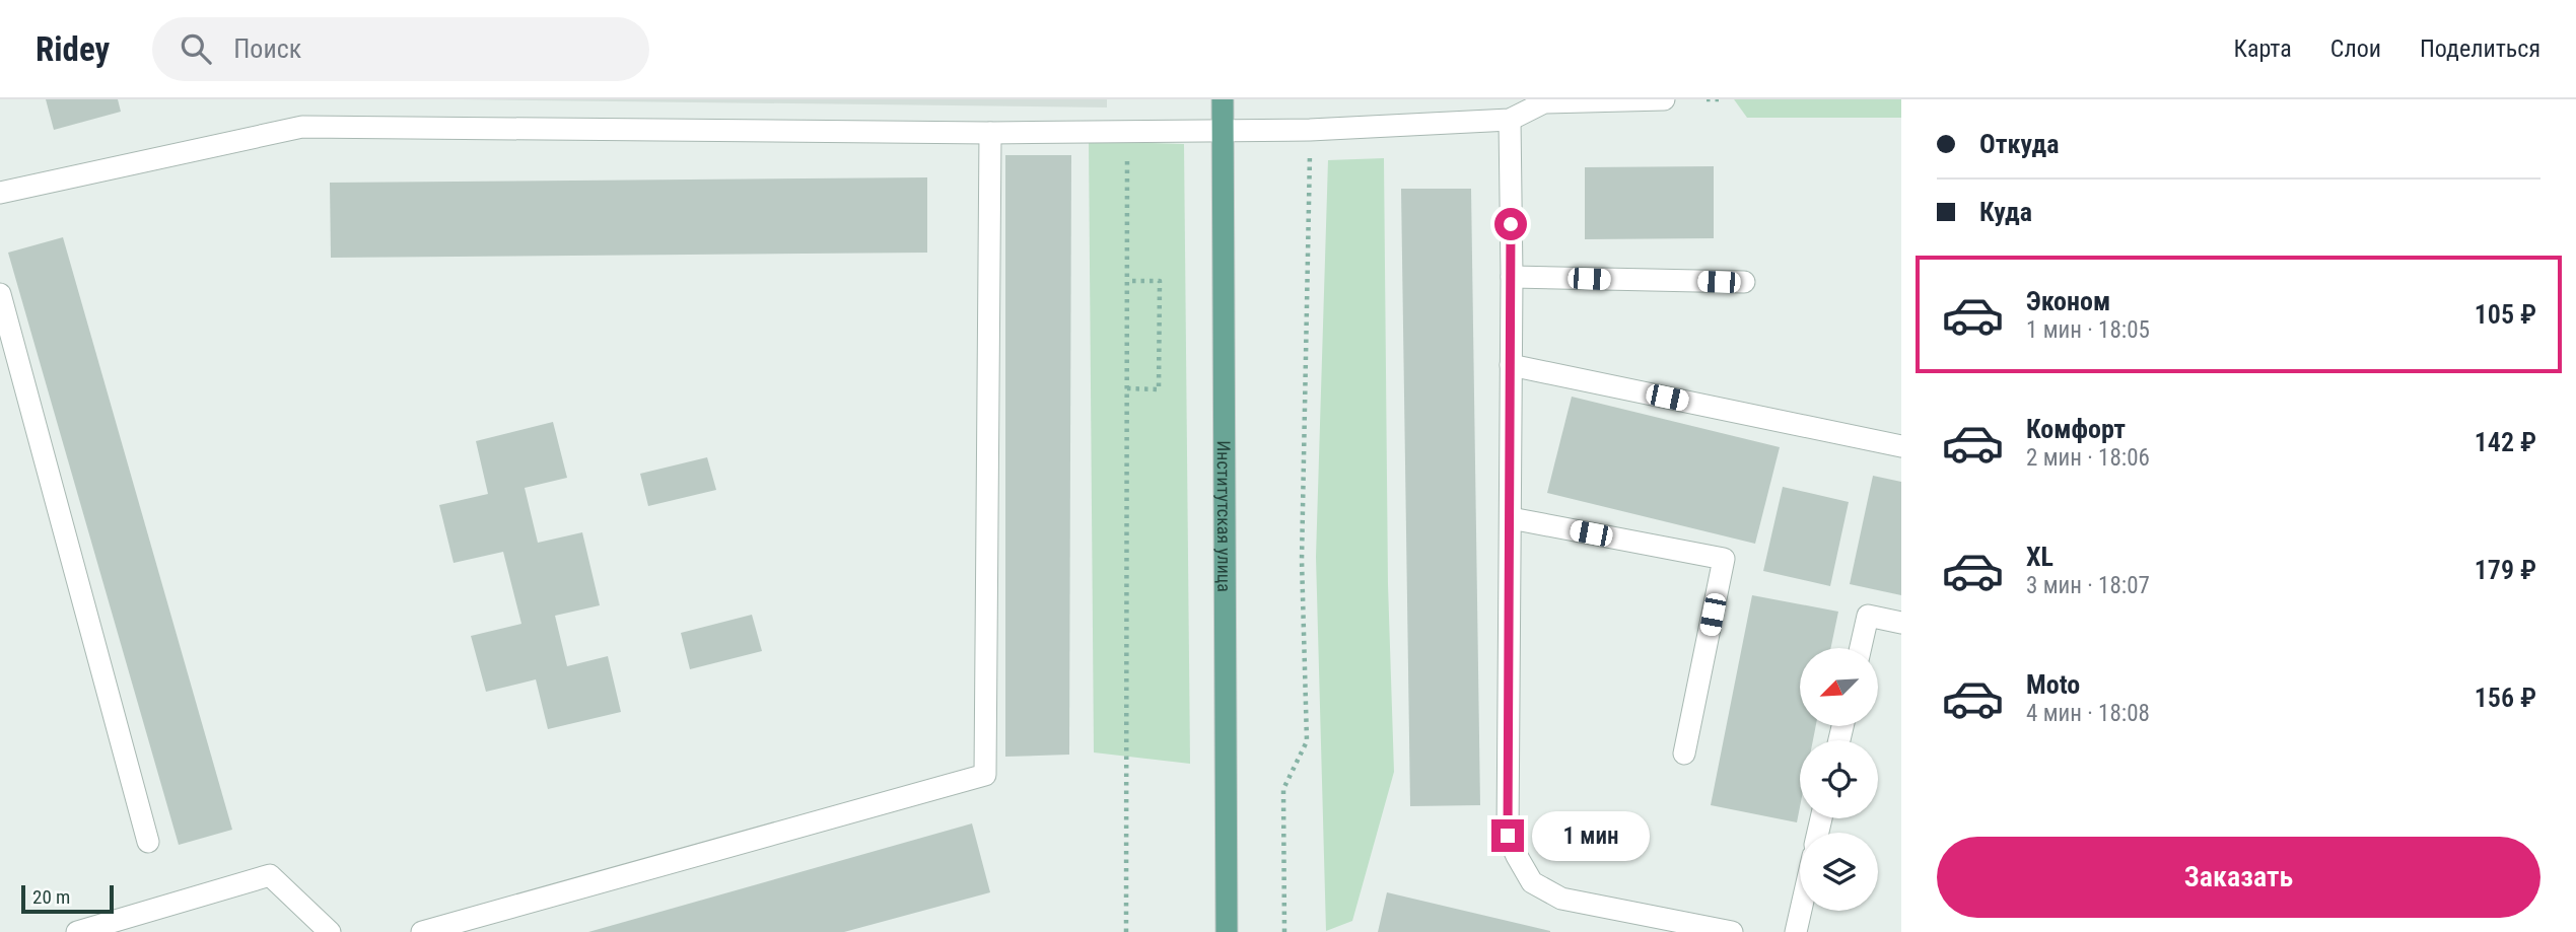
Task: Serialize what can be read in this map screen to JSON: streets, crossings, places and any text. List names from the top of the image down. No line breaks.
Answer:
{"streets":{"main road":["Институтская улица"]},"scale_bar":"20 m","north":"bottom left","page":{"header":"Ridey","search":"Поиск","nav":["Карта","Слои","Поделиться"],"banner":["Откуда","Куда"],"list":[{"name":"Эконом","note":"1 мин · 18:05","value":"105 ₽"},{"name":"Комфорт","note":"2 мин · 18:06","value":"142 ₽"},{"name":"XL","note":"3 мин · 18:07","value":"179 ₽"},{"name":"Moto","note":"4 мин · 18:08","value":"156 ₽"}],"bubble":"1 мин","buttons":"Заказать","scale":"20 m"}}
